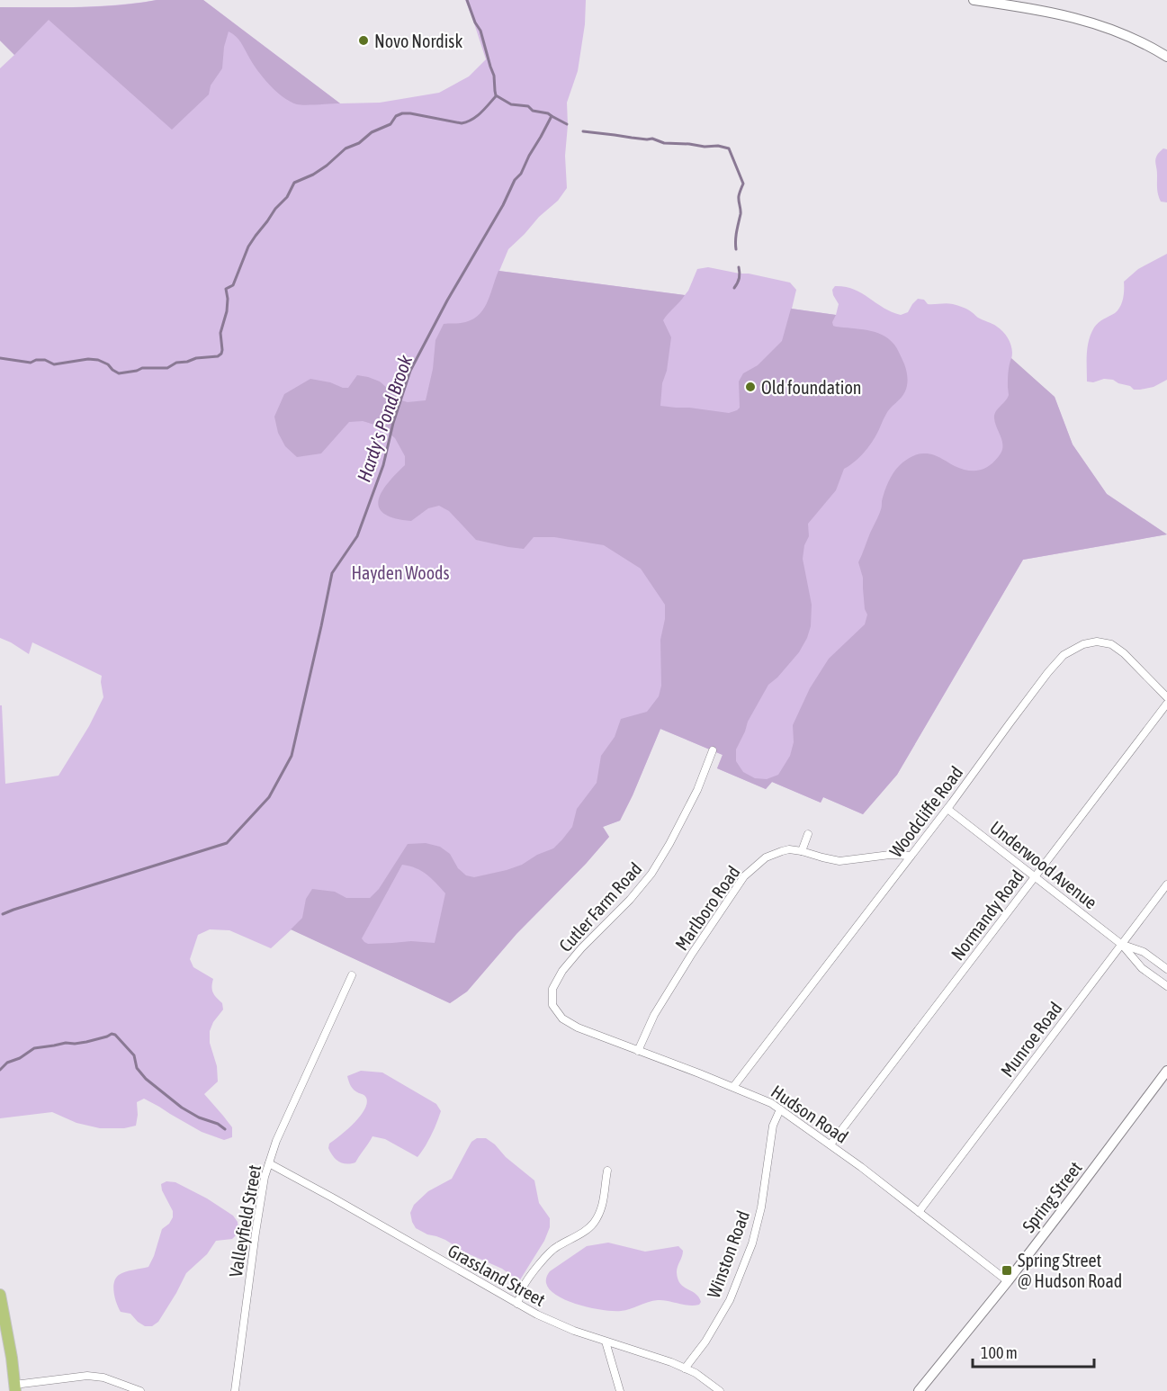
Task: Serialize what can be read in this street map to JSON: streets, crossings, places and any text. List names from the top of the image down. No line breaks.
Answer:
{"streets":{"main road":["Spring Street"],"street":["Woodcliffe Road","Underwood Avenue","Cutler Farm Road","Marlboro Road","Normandy Road","Munroe Road","Hudson Road","Valleyfield Street","Winston Road","Grassland Street"]},"crossings":[["Woodcliffe Road","Underwood Avenue"],["Woodcliffe Road","Marlboro Road"],["Woodcliffe Road","Hudson Road"],["Underwood Avenue","Normandy Road"],["Underwood Avenue","Munroe Road"],["Cutler Farm Road","Hudson Road"],["Marlboro Road","Hudson Road"],["Normandy Road","Hudson Road"],["Munroe Road","Hudson Road"],["Hudson Road","Spring Street"],["Hudson Road","Winston Road"],["Valleyfield Street","Grassland Street"],["Winston Road","Grassland Street"]],"water":["Hardy's Pond Brook"],"parks":["Hayden Woods"],"places":{"other":["Novo Nordisk","Old foundation"],"transit":["Spring Street @ Hudson Road"]},"scale_bar":"100 m"}
